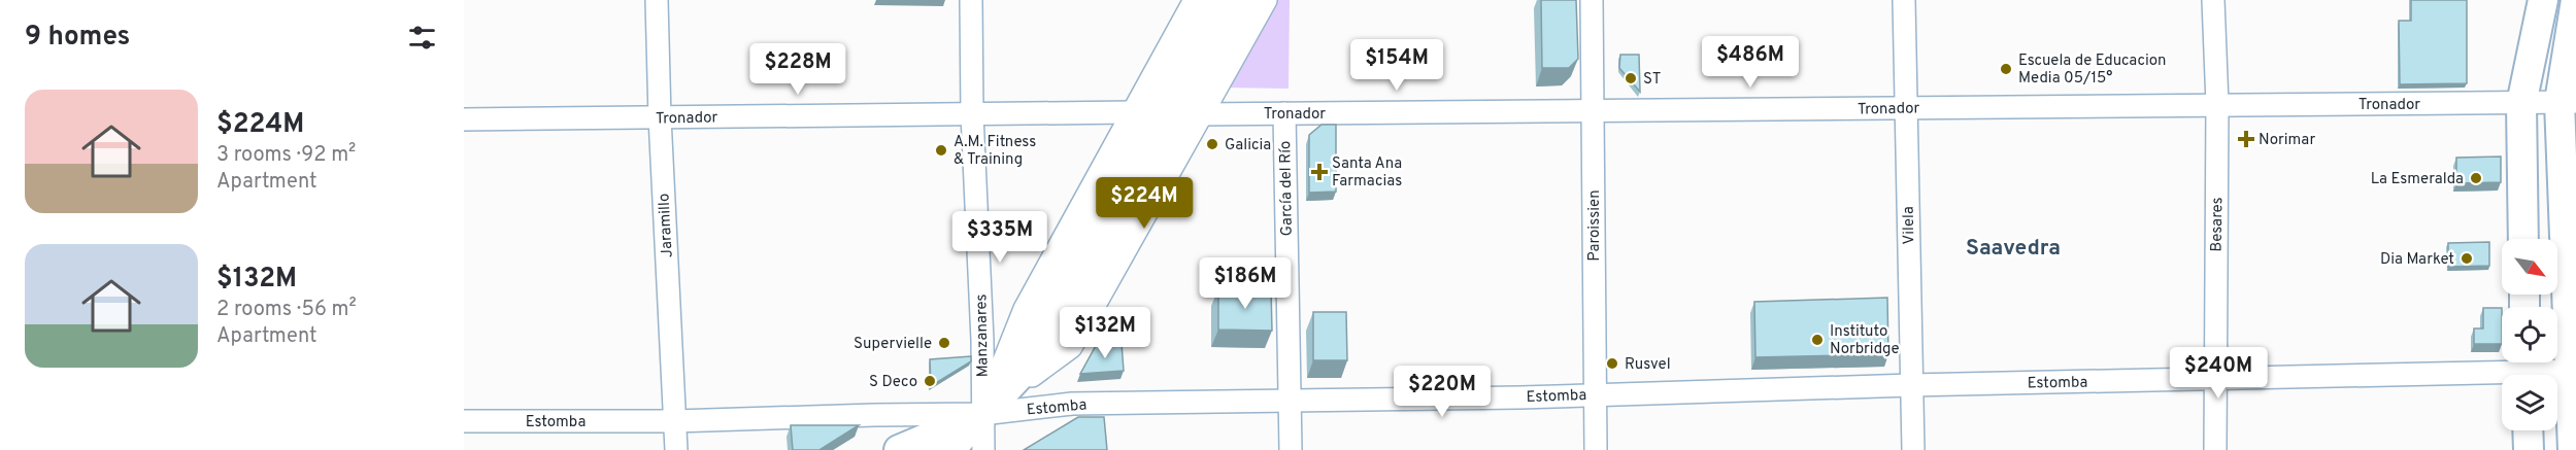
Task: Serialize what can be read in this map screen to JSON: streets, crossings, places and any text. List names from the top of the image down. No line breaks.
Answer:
{"streets":{"street":["Tronador","García del Río","Besares","Jaramillo","Paroissien","Vilela","Manzanares","Estomba"]},"crossings":[["Tronador","García del Río"],["Tronador","Besares"],["Tronador","Jaramillo"],["Tronador","Paroissien"],["Tronador","Vilela"],["Tronador","Manzanares"],["García del Río","Estomba"],["Besares","Estomba"],["Jaramillo","Estomba"],["Paroissien","Estomba"],["Vilela","Estomba"],["Manzanares","Estomba"]],"districts":["Saavedra"],"places":{"other":["Escuela de Educacion Media 05/15°","ST","Galicia","A.M. Fitness & Training","La Esmeralda","Dia Market","Instituto Norbridge","Supervielle","Rusvel","S Deco"],"health":["Norimar","Santa Ana Farmacias"]},"north":"bottom right","page":{"heading":"9 homes","price":["$486M","$154M","$228M","$224M","$335M","$186M","$132M","$240M","$220M"],"list":[{"name":"$224M","note":"3 rooms · 92 m² · Apartment"},{"name":"$132M","note":"2 rooms · 56 m² · Apartment"}]}}
